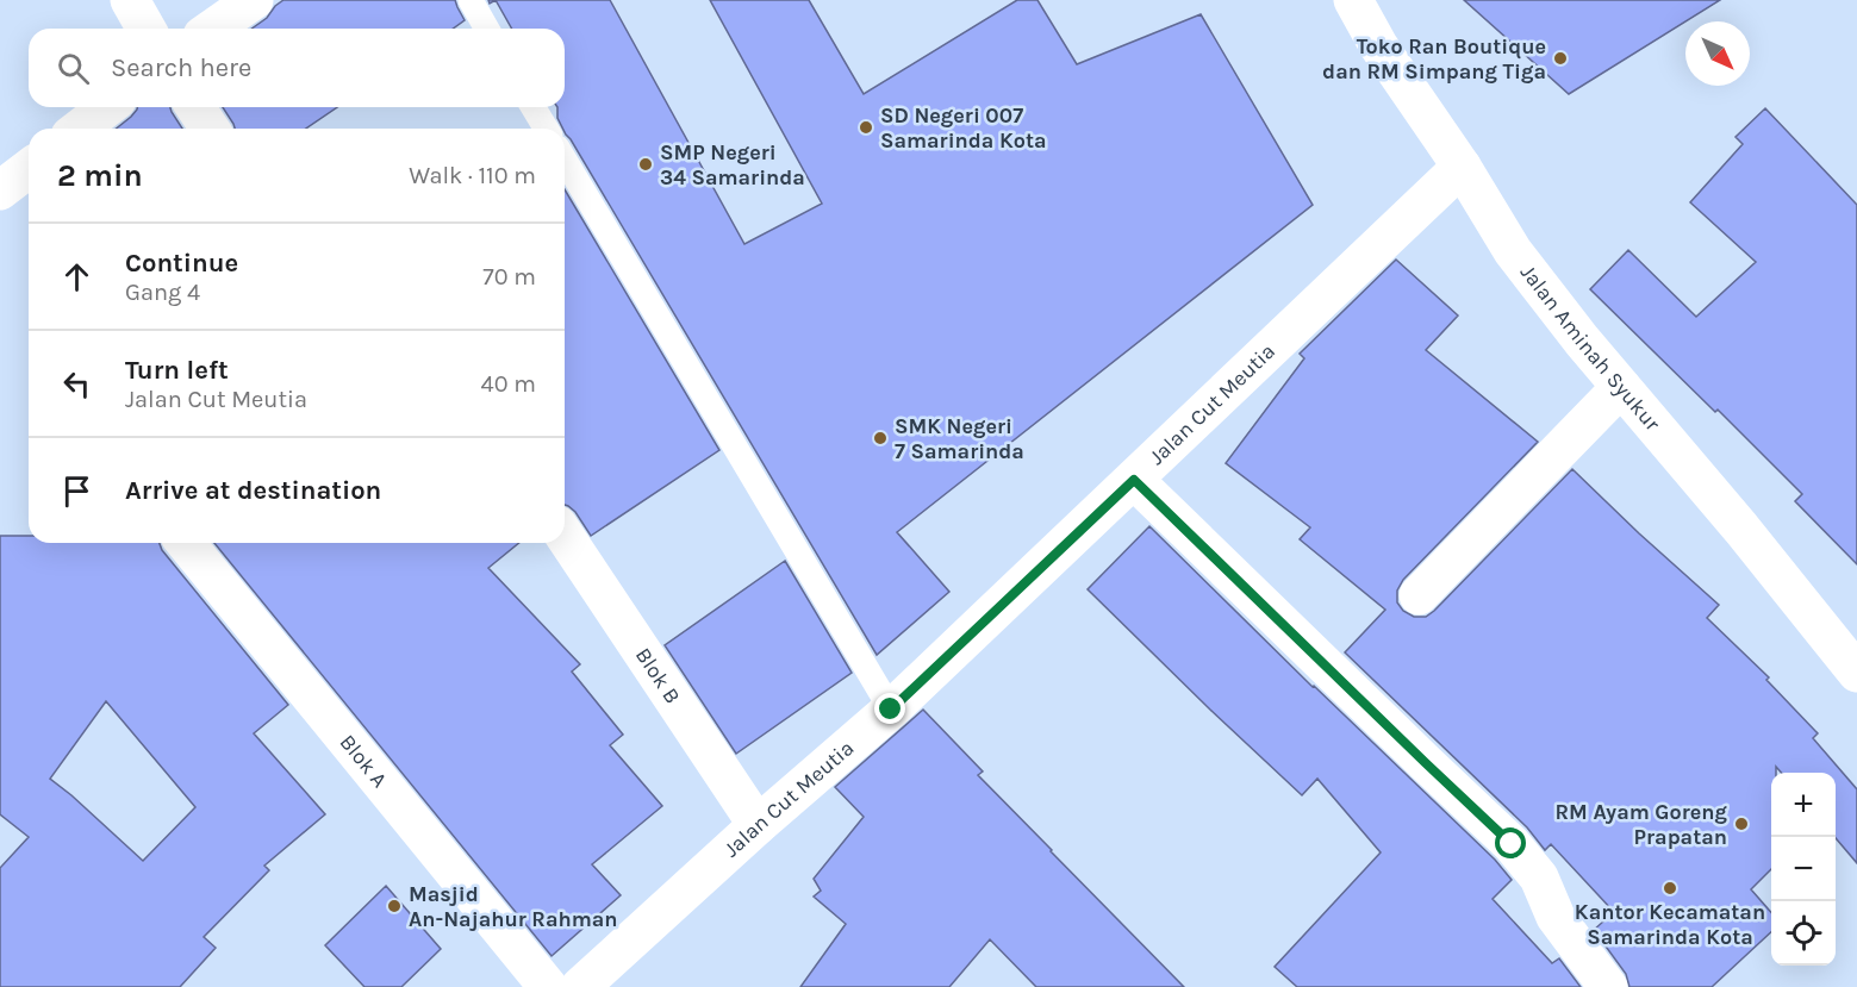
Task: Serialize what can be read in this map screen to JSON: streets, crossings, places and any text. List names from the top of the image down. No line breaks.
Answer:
{"streets":{"street":["Jalan Aminah Syukur","Jalan Cut Meutia","Blok B","Blok A"]},"crossings":[["Jalan Aminah Syukur","Jalan Cut Meutia"],["Jalan Cut Meutia","Blok B"]],"places":["Toko Ran Boutique dan RM Simpang Tiga","SD Negeri 007 Samarinda Kota","SMP Negeri 34 Samarinda","SMK Negeri 7 Samarinda","RM Ayam Goreng Prapatan","Kantor Kecamatan Samarinda Kota","Masjid An-Najahur Rahman"],"north":"bottom right","page":{"search":"Search here","heading":["2 min","Walk · 110 m"],"list":[["Continue","Gang 4","70 m"],["Turn left","Jalan Cut Meutia","40 m"],"Arrive at destination"],"map_buttons":["+","−"]}}
